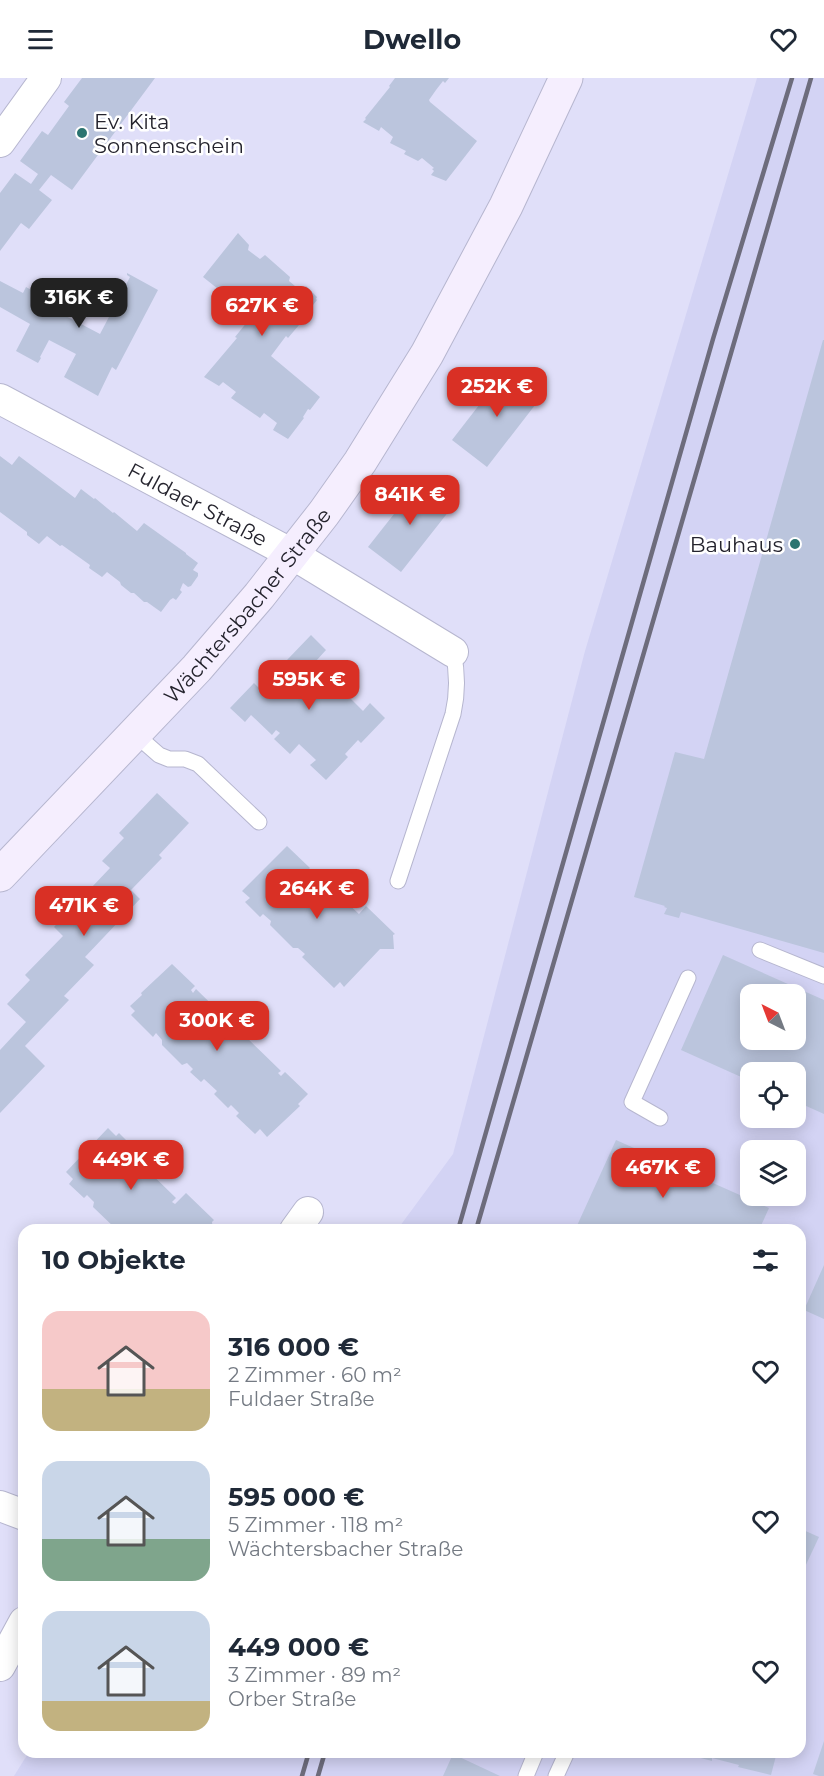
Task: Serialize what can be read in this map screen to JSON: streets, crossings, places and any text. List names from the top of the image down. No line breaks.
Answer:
{"streets":{"street":["Fuldaer Straße","Wächtersbacher Straße"]},"crossings":[["Fuldaer Straße","Wächtersbacher Straße"]],"places":["Ev. Kita Sonnenschein","Bauhaus"],"north":"top left","page":{"header":"Dwello","price":["316K €","627K €","252K €","841K €","595K €","264K €","471K €","300K €","449K €","467K €"],"heading":"10 Objekte","list":[{"name":"316 000 €","note":"2 Zimmer · 60 m² · Fuldaer Straße"},{"name":"595 000 €","note":"5 Zimmer · 118 m² · Wächtersbacher Straße"},{"name":"449 000 €","note":"3 Zimmer · 89 m² · Orber Straße"}]}}
